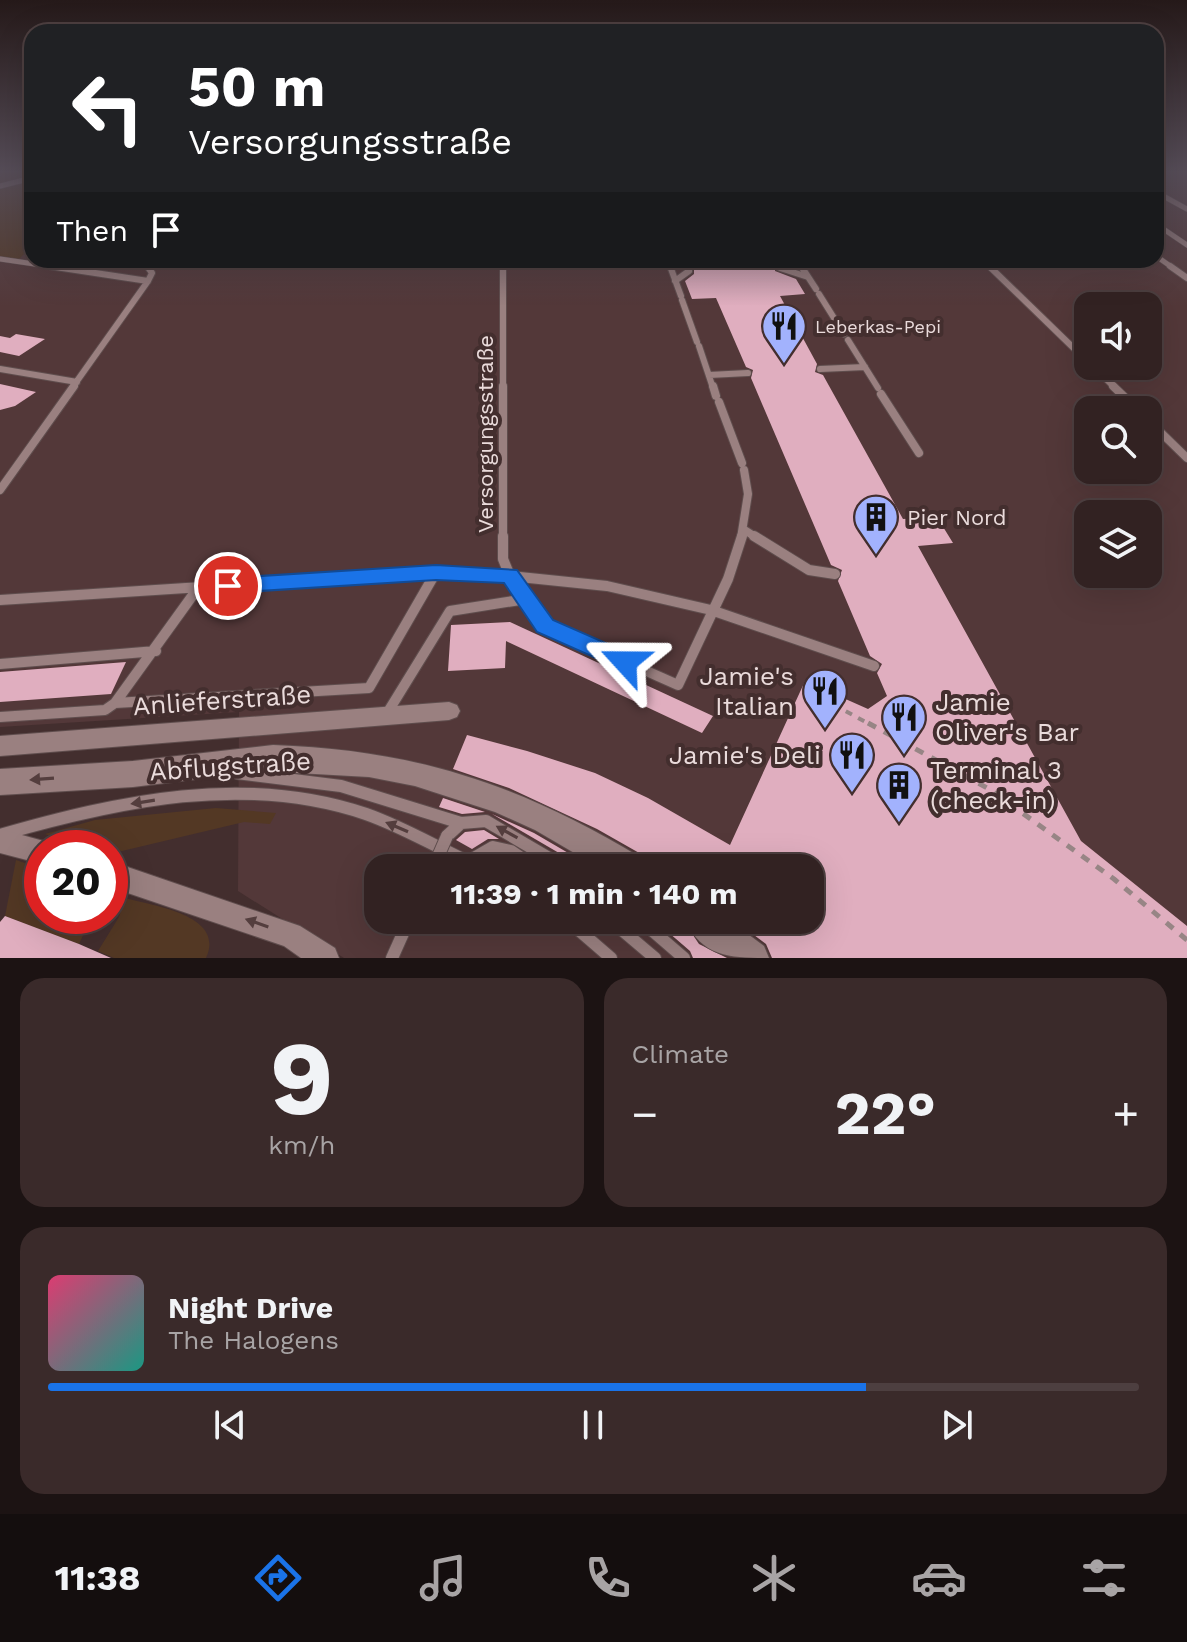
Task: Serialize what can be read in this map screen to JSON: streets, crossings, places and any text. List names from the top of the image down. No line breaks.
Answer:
{"streets":{"street":["Anlieferstraße","Abflugstraße"],"lane":["Versorgungsstraße"]},"places":{"restaurant":["Leberkas-Pepi","Jamie's Italian","Jamie Oliver's Bar","Jamie's Deli"],"building":["Pier Nord","Terminal 3 (check-in)"]},"page":{"turn":["50 m","Versorgungsstraße"],"then":"Then","limit":"20","trip":"11:39 · 1 min · 140 m","tile":[["9","km/h"],"Climate"],"heat":["−","22°","+"],"song":["Night Drive","The Halogens"],"tabs":"11:38"}}
